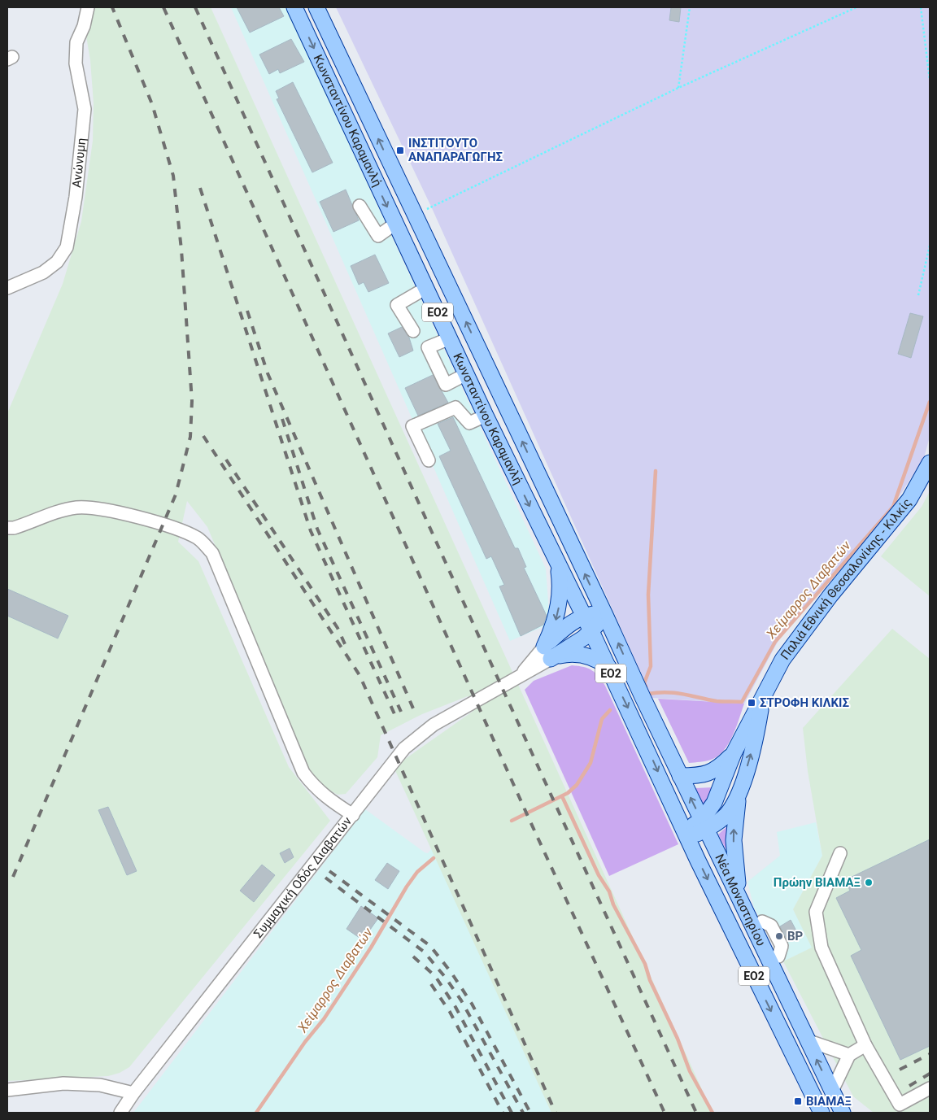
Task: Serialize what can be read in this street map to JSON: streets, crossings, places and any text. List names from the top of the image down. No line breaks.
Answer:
{"streets":{"main road":["Κωνσταντίνου Καραμανλή","ΕΟ2","Παλιά Εθνική Θεσσαλονίκης - Κιλκίς","Νέα Μοναστηρίου"],"street":["Ανώνυμη","Συμμαχική Οδός Διαβατών"]},"crossings":[["Κωνσταντίνου Καραμανλή","Παλιά Εθνική Θεσσαλονίκης - Κιλκίς"],["Κωνσταντίνου Καραμανλή","Νέα Μοναστηρίου"],["Παλιά Εθνική Θεσσαλονίκης - Κιλκίς","Νέα Μοναστηρίου"]],"water":["Χείμαρρος Διαβατών"],"places":{"transit":["ΙΝΣΤΙΤΟΥΤΟ ΑΝΑΠΑΡΑΓΩΓΗΣ","ΣΤΡΟΦΗ ΚΙΛΚΙΣ","ΒΙΑΜΑΞ"],"other":["Πρώην ΒΙΑΜΑΞ","BP"]}}
